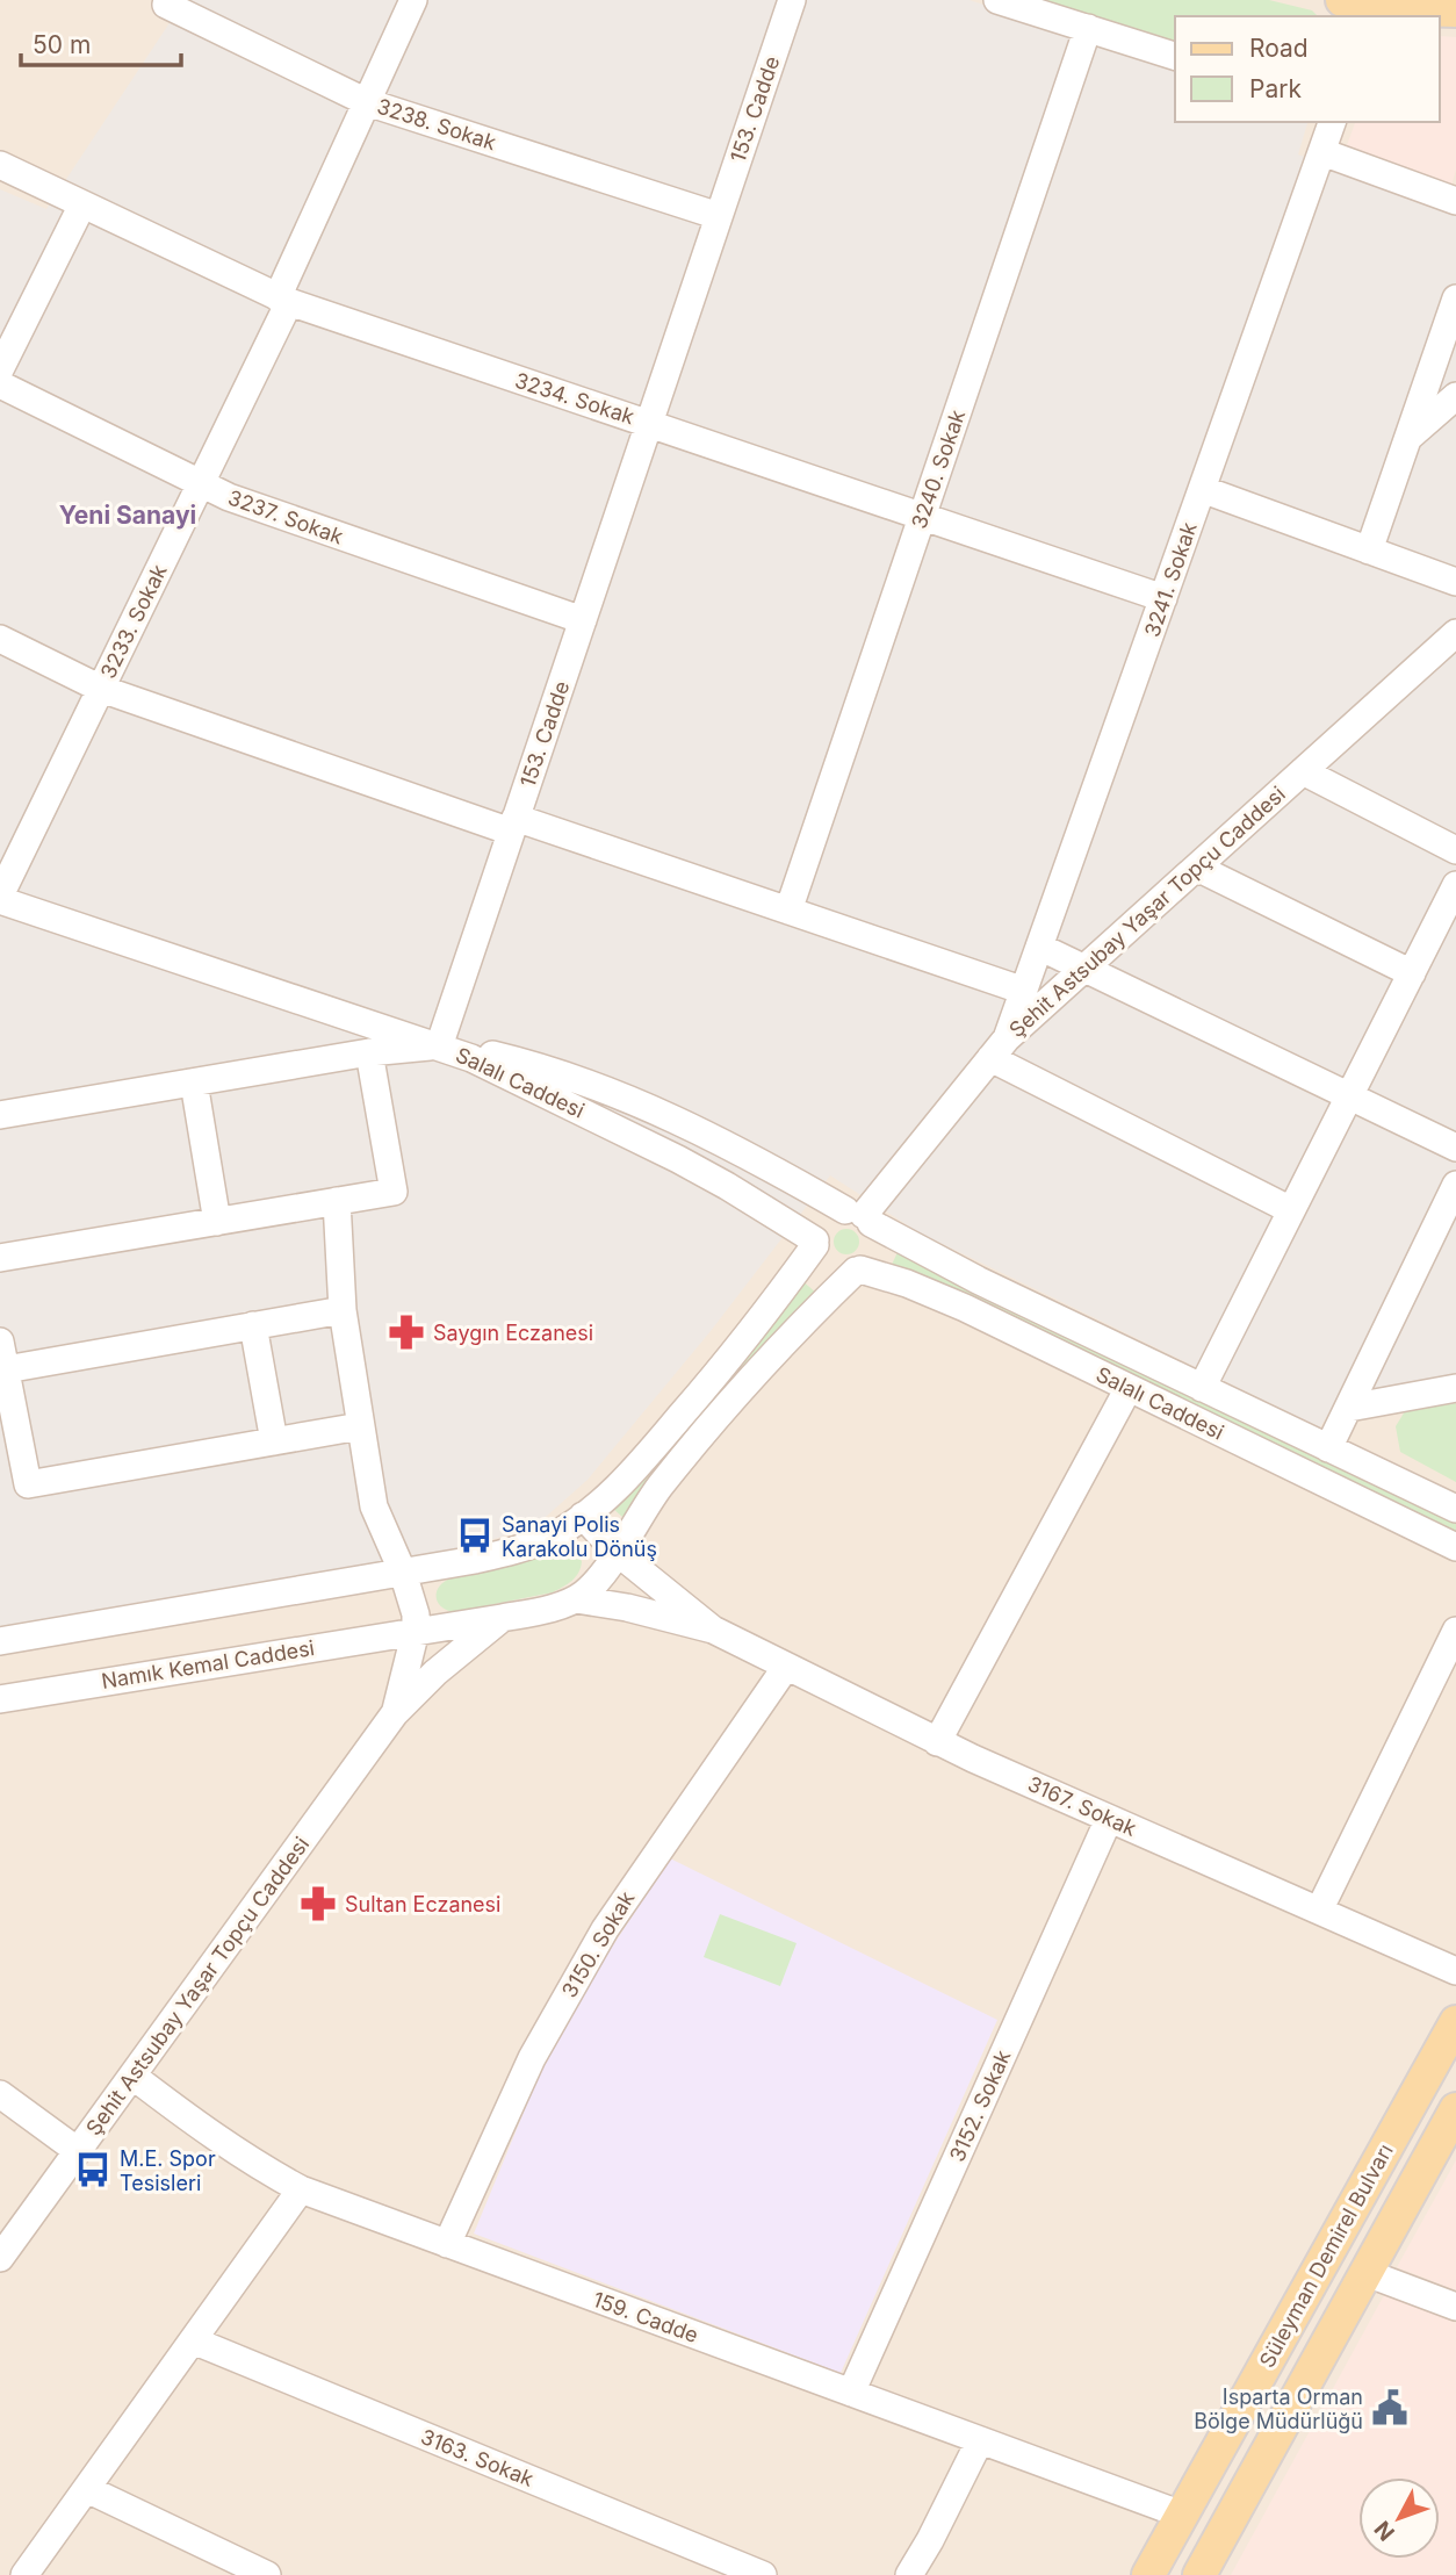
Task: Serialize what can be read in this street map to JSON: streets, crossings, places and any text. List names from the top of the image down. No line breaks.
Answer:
{"streets":{"main road":["Süleyman Demirel Bulvarı"],"street":["153. Cadde","3238. Sokak","3234. Sokak","3240. Sokak","3237. Sokak","3241. Sokak","3233. Sokak","Şehit Astsubay Yaşar Topçu Caddesi","Salalı Caddesi","Namık Kemal Caddesi","3167. Sokak","3150. Sokak","3152. Sokak","159. Cadde","3163. Sokak"]},"crossings":[["153. Cadde","3238. Sokak"],["153. Cadde","3234. Sokak"],["153. Cadde","3237. Sokak"],["153. Cadde","Salalı Caddesi"],["3238. Sokak","3233. Sokak"],["3234. Sokak","3240. Sokak"],["3234. Sokak","3241. Sokak"],["3234. Sokak","3233. Sokak"],["3237. Sokak","3233. Sokak"],["3241. Sokak","Şehit Astsubay Yaşar Topçu Caddesi"],["Şehit Astsubay Yaşar Topçu Caddesi","Salalı Caddesi"],["Şehit Astsubay Yaşar Topçu Caddesi","Namık Kemal Caddesi"],["Şehit Astsubay Yaşar Topçu Caddesi","3167. Sokak"],["Şehit Astsubay Yaşar Topçu Caddesi","159. Cadde"],["3167. Sokak","3150. Sokak"],["3167. Sokak","3152. Sokak"],["3150. Sokak","159. Cadde"],["3152. Sokak","159. Cadde"],["Süleyman Demirel Bulvarı","159. Cadde"]],"districts":["Yeni Sanayi"],"places":{"pharmacy":["Saygın Eczanesi","Sultan Eczanesi"],"bus stop":["Sanayi Polis Karakolu Dönüş","M.E. Spor Tesisleri"],"public building":["Isparta Orman Bölge Müdürlüğü"]},"legend":["Road","Park"],"scale_bar":"50 m","north":"bottom left"}
